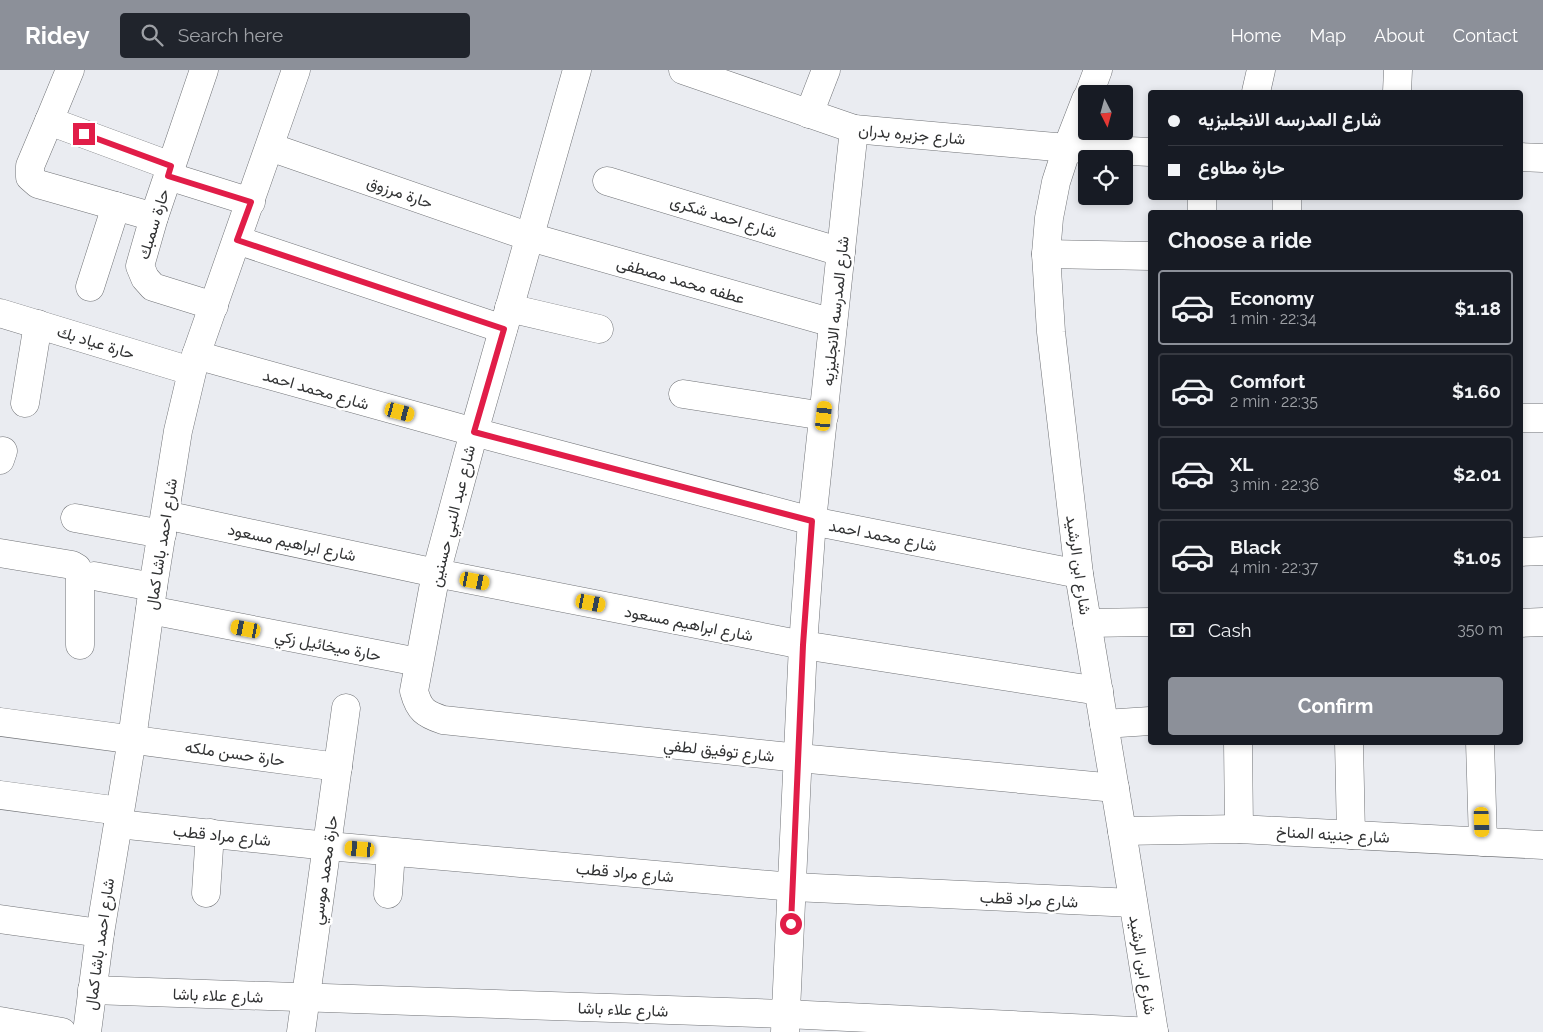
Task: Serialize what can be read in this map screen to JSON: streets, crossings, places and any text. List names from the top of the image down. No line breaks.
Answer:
{"streets":{"street":["شارع جزيره بدران","حارة مرزوق","شارع احمد شكرى","حارة سمبك","عطفه محمد مصطفى","شارع المدرسه الانجليزيه","حارة عياد بك","شارع محمد احمد","شارع عبد النبي حسنين","شارع ابراهيم مسعود","شارع احمد باشا كمال","شارع ابن الرشيد","حارة ميخائيل زكي","شارع توفيق لطفي","حارة حسن ملكه","شارع جنينه المناخ","شارع مراد قطب","حارة محمد موسي","شارع علاء باشا"]},"crossings":[["شارع جزيره بدران","شارع المدرسه الانجليزيه"],["شارع جزيره بدران","شارع ابن الرشيد"],["حارة مرزوق","عطفه محمد مصطفى"],["حارة مرزوق","شارع عبد النبي حسنين"],["حارة مرزوق","شارع احمد باشا كمال"],["شارع احمد شكرى","شارع المدرسه الانجليزيه"],["حارة سمبك","شارع احمد باشا كمال"],["عطفه محمد مصطفى","شارع المدرسه الانجليزيه"],["عطفه محمد مصطفى","شارع عبد النبي حسنين"],["شارع المدرسه الانجليزيه","شارع محمد احمد"],["شارع المدرسه الانجليزيه","شارع ابراهيم مسعود"],["شارع المدرسه الانجليزيه","شارع توفيق لطفي"],["شارع المدرسه الانجليزيه","شارع مراد قطب"],["شارع المدرسه الانجليزيه","شارع علاء باشا"],["حارة عياد بك","شارع محمد احمد"],["حارة عياد بك","شارع احمد باشا كمال"],["شارع محمد احمد","شارع عبد النبي حسنين"],["شارع محمد احمد","شارع احمد باشا كمال"],["شارع محمد احمد","شارع ابن الرشيد"],["شارع عبد النبي حسنين","شارع ابراهيم مسعود"],["شارع عبد النبي حسنين","حارة ميخائيل زكي"],["شارع عبد النبي حسنين","شارع توفيق لطفي"],["شارع ابراهيم مسعود","شارع احمد باشا كمال"],["شارع ابراهيم مسعود","شارع ابن الرشيد"],["شارع احمد باشا كمال","حارة ميخائيل زكي"],["شارع احمد باشا كمال","حارة حسن ملكه"],["شارع احمد باشا كمال","شارع مراد قطب"],["شارع احمد باشا كمال","شارع علاء باشا"],["شارع ابن الرشيد","شارع توفيق لطفي"],["شارع ابن الرشيد","شارع جنينه المناخ"],["شارع ابن الرشيد","شارع مراد قطب"],["شارع ابن الرشيد","شارع علاء باشا"],["حارة حسن ملكه","حارة محمد موسي"],["شارع مراد قطب","حارة محمد موسي"],["حارة محمد موسي","شارع علاء باشا"]],"north":"bottom","page":{"header":"Ridey","search":"Search here","nav":["Home","Map","About","Contact"],"banner":["شارع المدرسه الانجليزيه","حارة مطاوع"],"heading":"Choose a ride","list":[{"name":"Economy","note":"1 min · 22:34","value":"$1.18"},{"name":"Comfort","note":"2 min · 22:35","value":"$1.60"},{"name":"XL","note":"3 min · 22:36","value":"$2.01"},{"name":"Black","note":"4 min · 22:37","value":"$1.05"}],"pay":["Cash","350 m"],"buttons":"Confirm"}}
